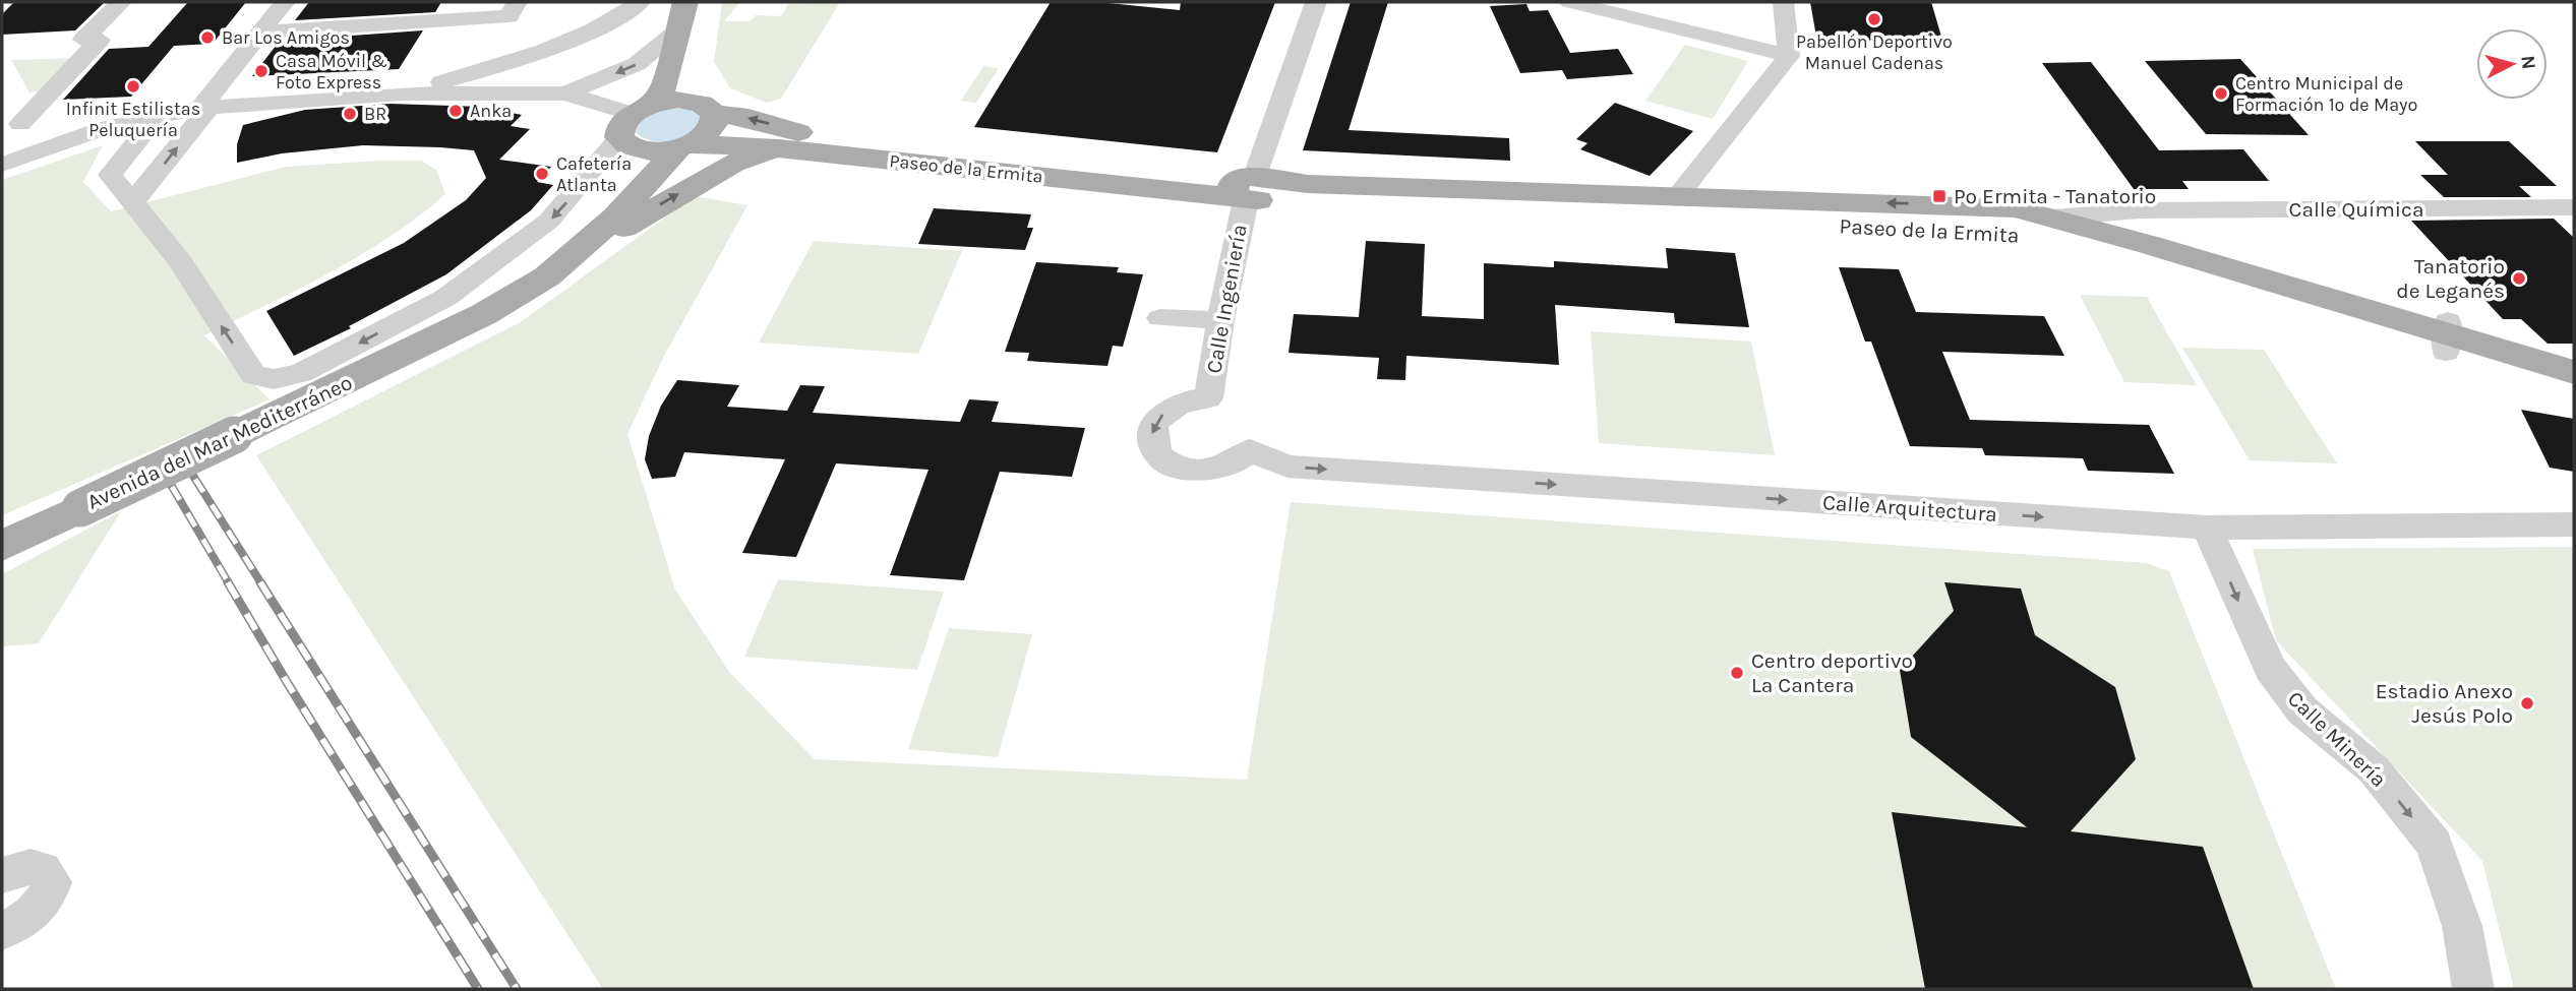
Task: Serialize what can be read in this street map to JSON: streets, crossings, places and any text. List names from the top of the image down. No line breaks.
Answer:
{"streets":{"main road":["Paseo de la Ermita","Avenida del Mar Mediterráneo"],"street":["Calle Química","Calle Ingeniería","Calle Arquitectura","Calle Minería"]},"crossings":[["Paseo de la Ermita","Calle Química"],["Paseo de la Ermita","Calle Ingeniería"],["Paseo de la Ermita","Avenida del Mar Mediterráneo"],["Calle Ingeniería","Calle Arquitectura"],["Calle Arquitectura","Calle Minería"]],"one_way":["Calle Arquitectura","Calle Minería"],"places":{"other":["Pabellón Deportivo Manuel Cadenas","Bar Los Amigos","Casa Móvil & Foto Express","Infinit Estilistas Peluquería","Centro Municipal de Formación 1º de Mayo","Anka","BR","Cafetería Atlanta","Tanatorio de Leganés","Centro deportivo La Cantera","Estadio Anexo Jesús Polo"],"transit":["Pº Ermita - Tanatorio"]},"north":"right"}
